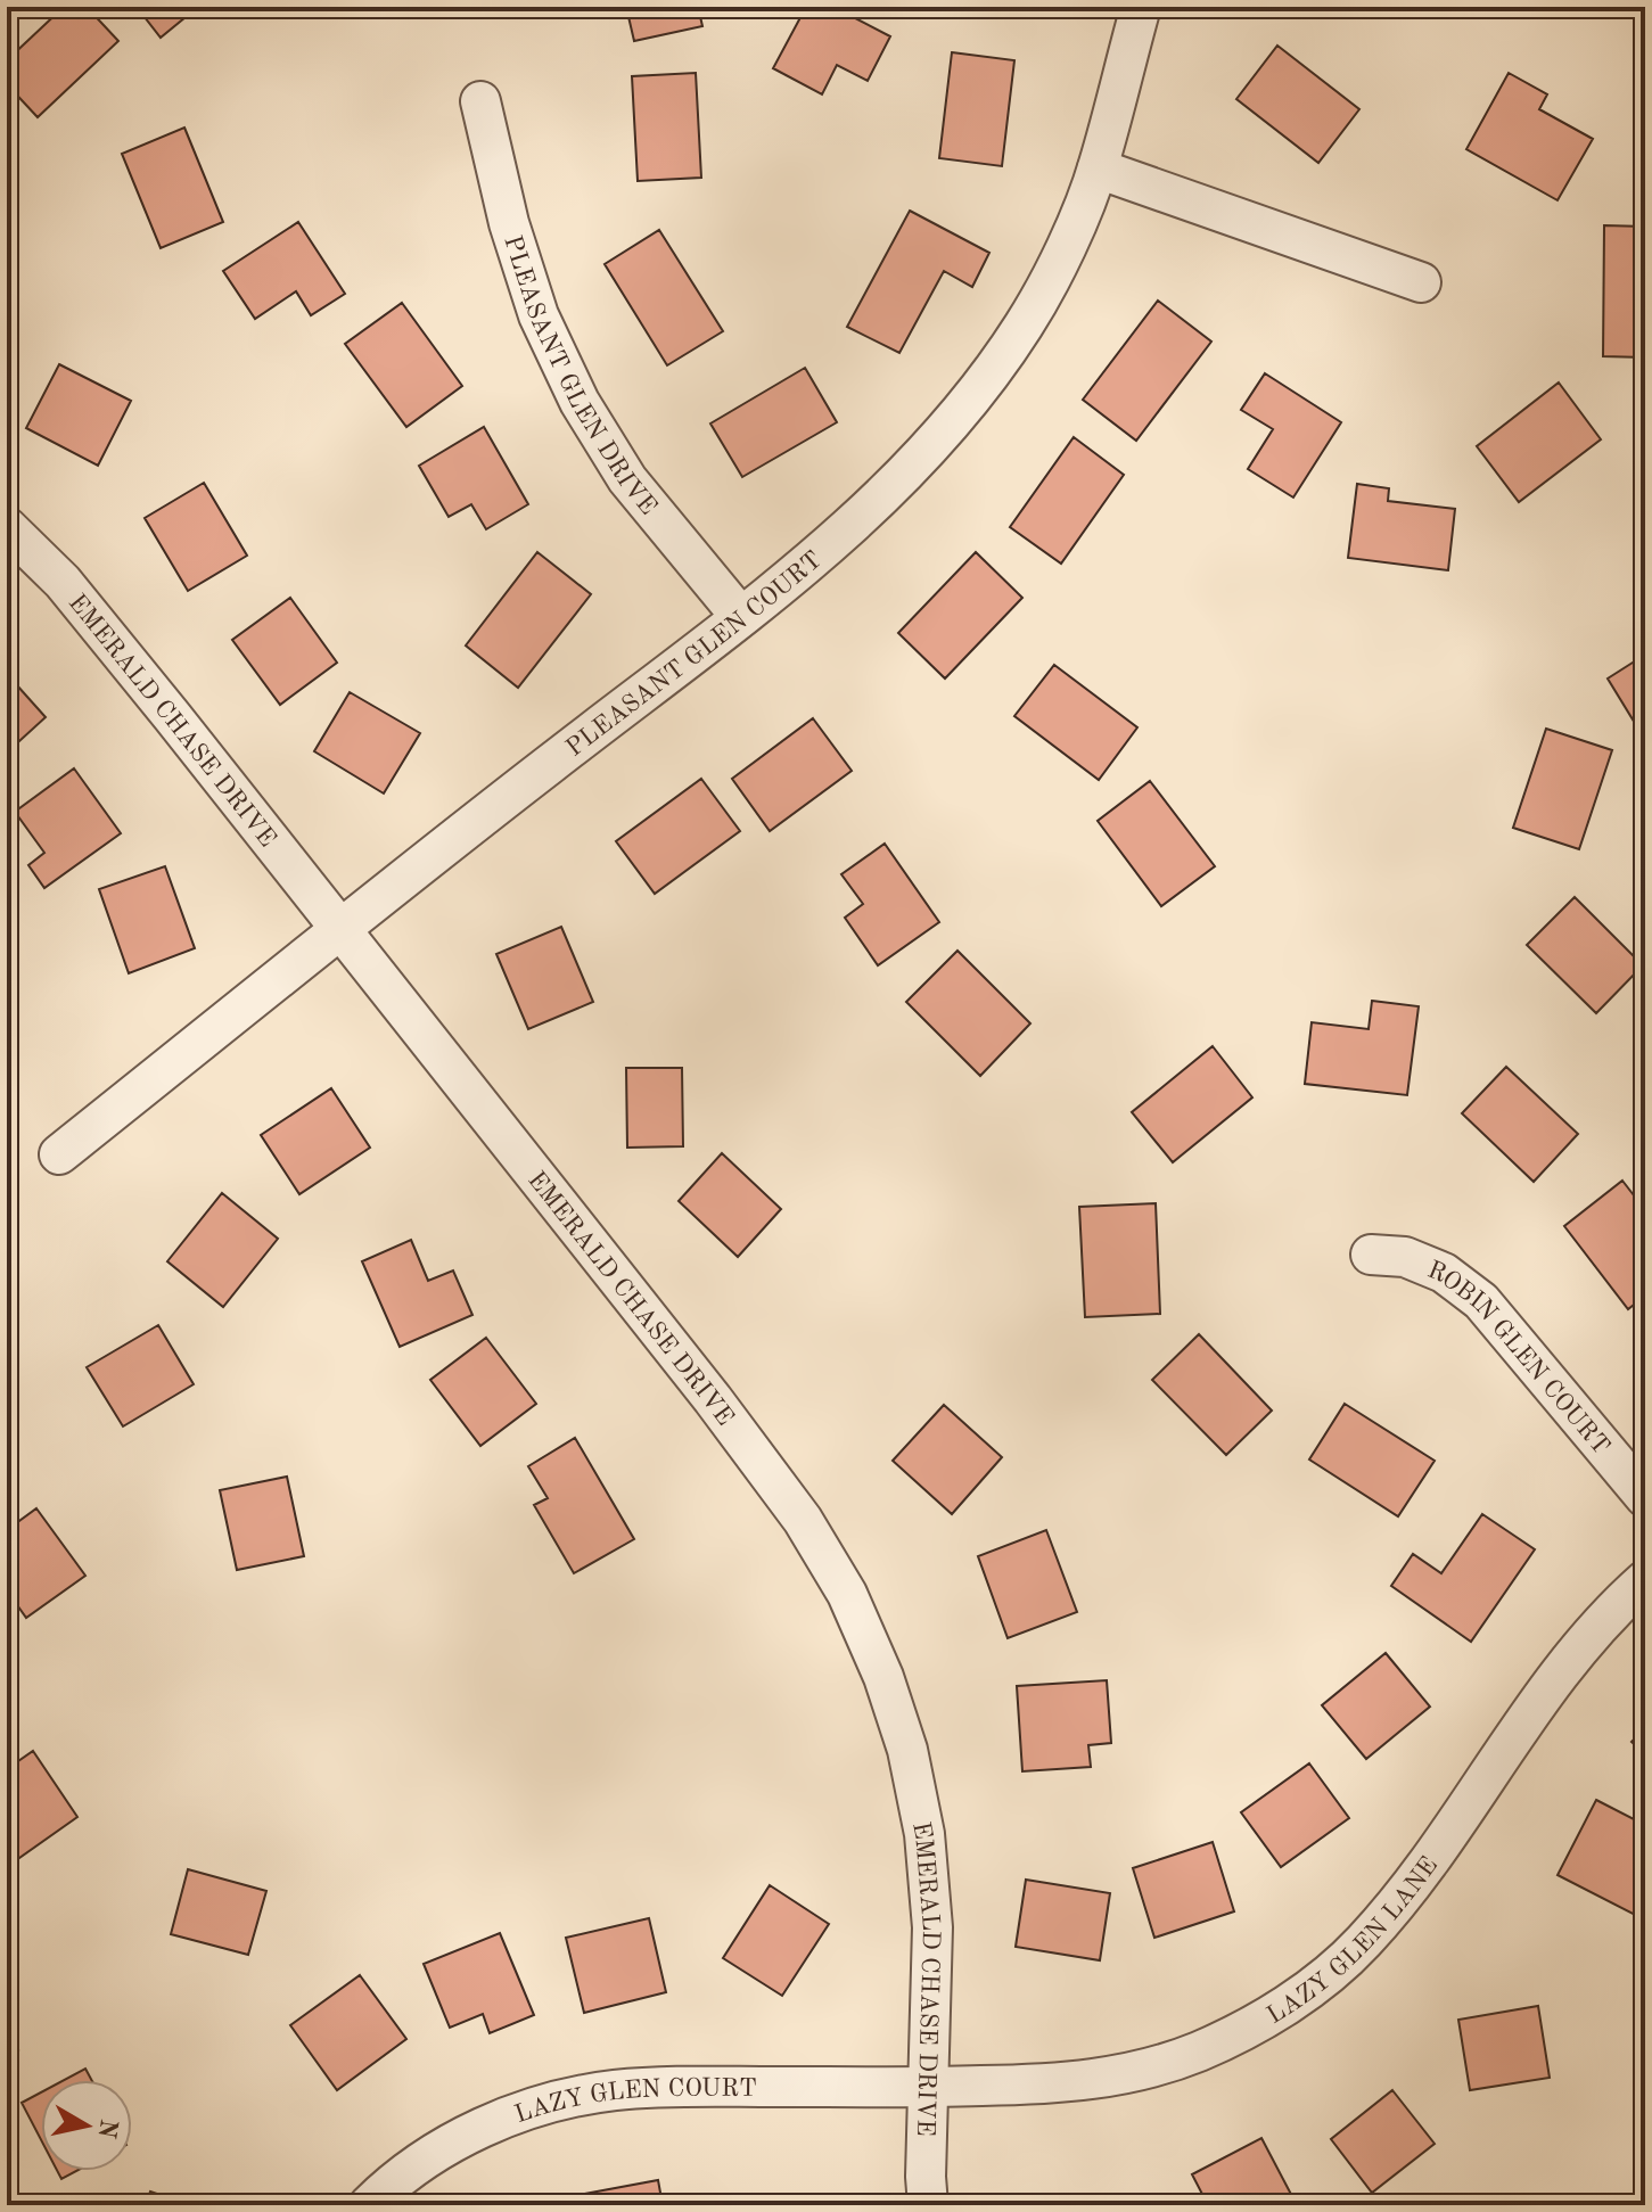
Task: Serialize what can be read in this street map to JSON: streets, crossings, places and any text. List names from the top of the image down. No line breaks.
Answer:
{"streets":{"street":["PLEASANT GLEN DRIVE","PLEASANT GLEN COURT","EMERALD CHASE DRIVE","ROBIN GLEN COURT","LAZY GLEN LANE","LAZY GLEN COURT"]},"crossings":[["PLEASANT GLEN DRIVE","PLEASANT GLEN COURT"],["PLEASANT GLEN COURT","EMERALD CHASE DRIVE"],["EMERALD CHASE DRIVE","LAZY GLEN LANE"],["EMERALD CHASE DRIVE","LAZY GLEN COURT"],["LAZY GLEN LANE","LAZY GLEN COURT"]],"north":"right"}
